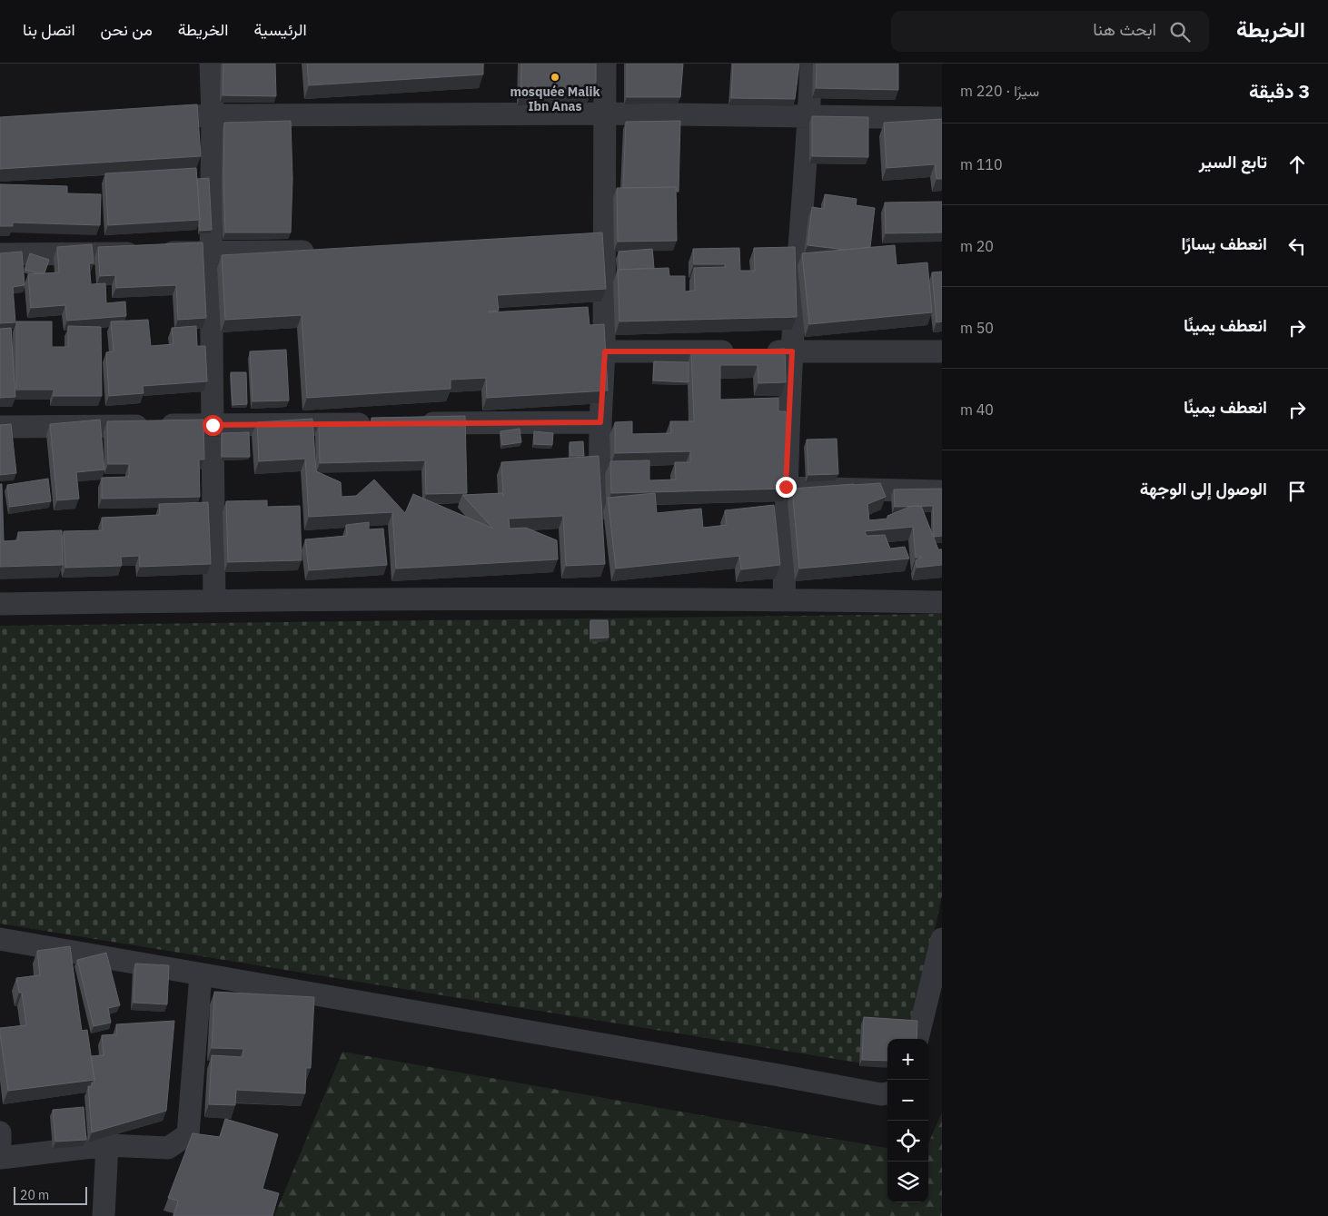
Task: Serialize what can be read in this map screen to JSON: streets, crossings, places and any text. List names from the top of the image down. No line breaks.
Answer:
{"places":["mosquée Malik Ibn Anas"],"scale_bar":"20 m","page":{"header":"الخريطة","search":"ابحث هنا","nav":["الرئيسية","الخريطة","من نحن","اتصل بنا"],"heading":["3 دقيقة","سيرًا · 220 m"],"list":[["تابع السير","110 m"],["انعطف يسارًا","20 m"],["انعطف يمينًا","50 m"],["انعطف يمينًا","40 m"],"الوصول إلى الوجهة"],"map_buttons":["+","−"],"scale":"20 m"}}
